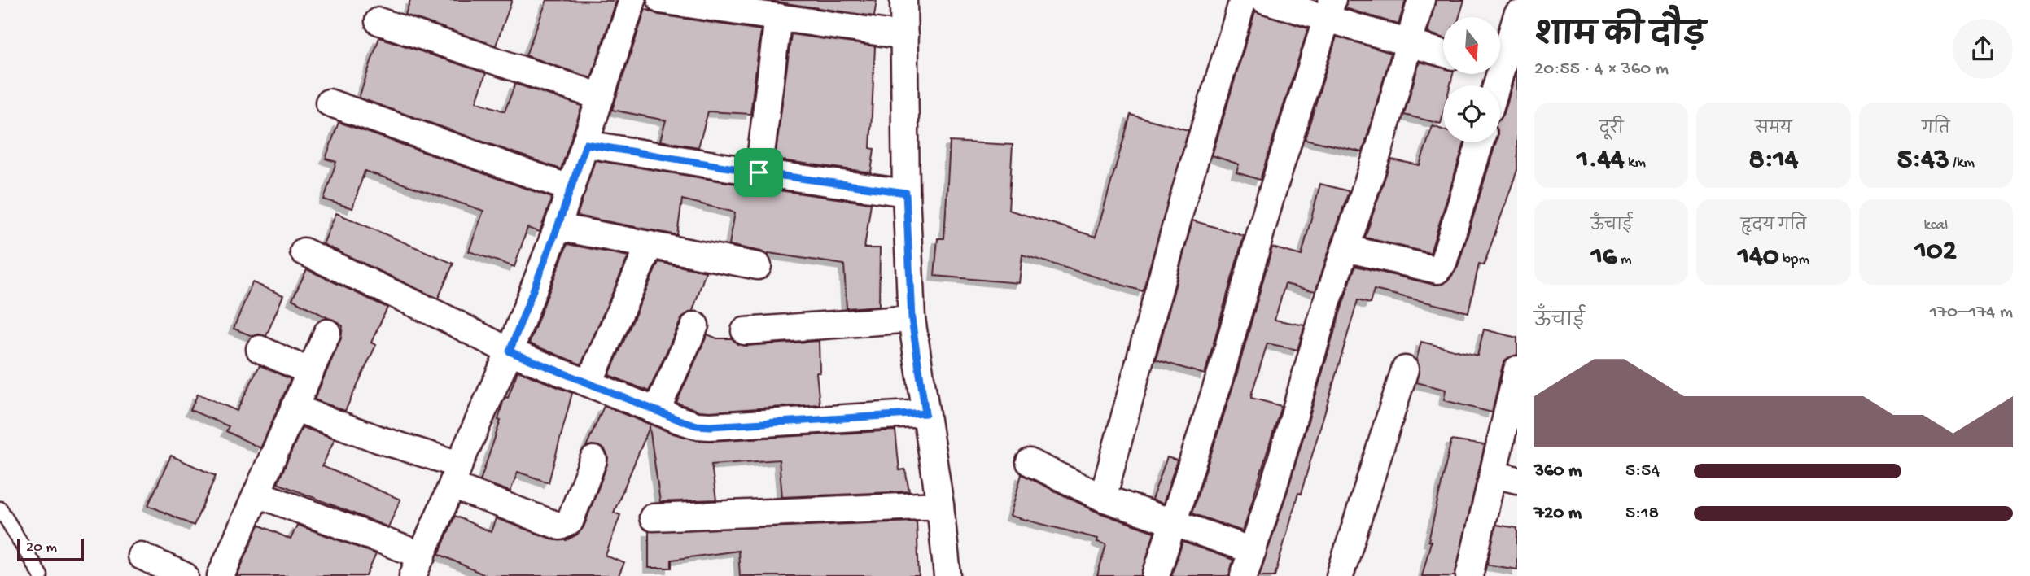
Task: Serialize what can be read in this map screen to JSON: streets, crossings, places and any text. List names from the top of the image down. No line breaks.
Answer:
{"scale_bar":"20 m","north":"bottom","page":{"heading":["शाम की दौड़","20:55 · 4 × 360 m"],"stats":[["दूरी","1.44 km"],["समय","8:14"],["गति","5:43 /km"],["ऊँचाई","16 m"],["हृदय गति","140 bpm"],["kcal","102"]],"chart":["ऊँचाई","170–174 m"],"list":[{"name":"360 m","note":"5:54"},{"name":"720 m","note":"5:18"}],"scale":"20 m"}}
